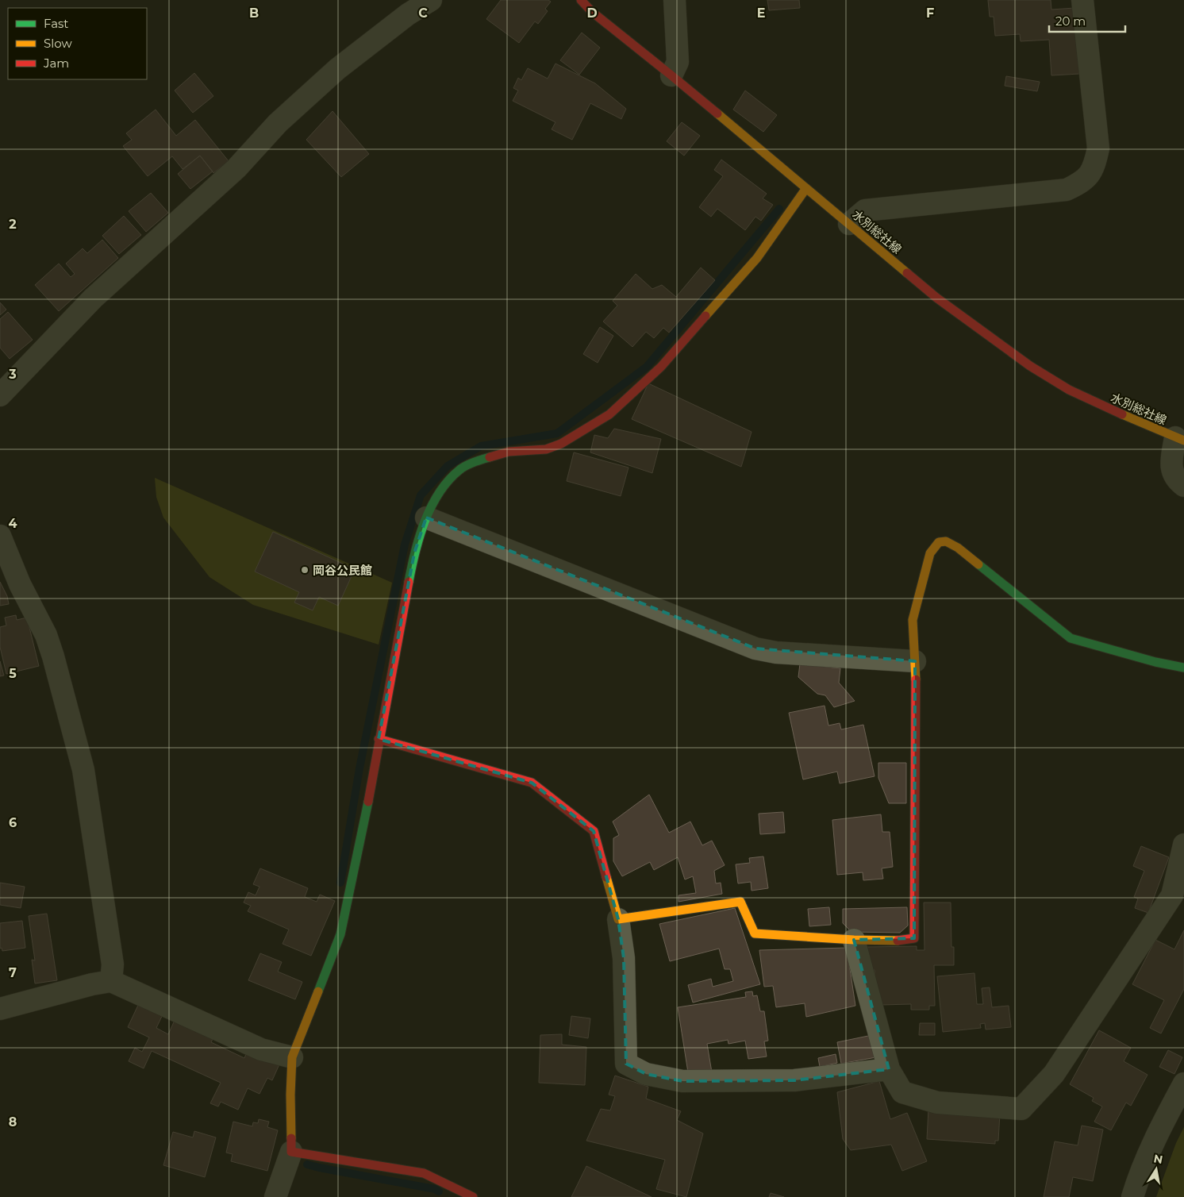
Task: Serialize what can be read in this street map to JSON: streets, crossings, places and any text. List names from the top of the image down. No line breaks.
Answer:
{"streets":{"street":["水別総社線"]},"places":["岡谷公民館"],"legend":["Fast","Slow","Jam"],"scale_bar":"20 m","north":"top","grid":{"columns":["B","C","D","E","F"],"rows":["2","3","4","5","6","7","8"]}}
